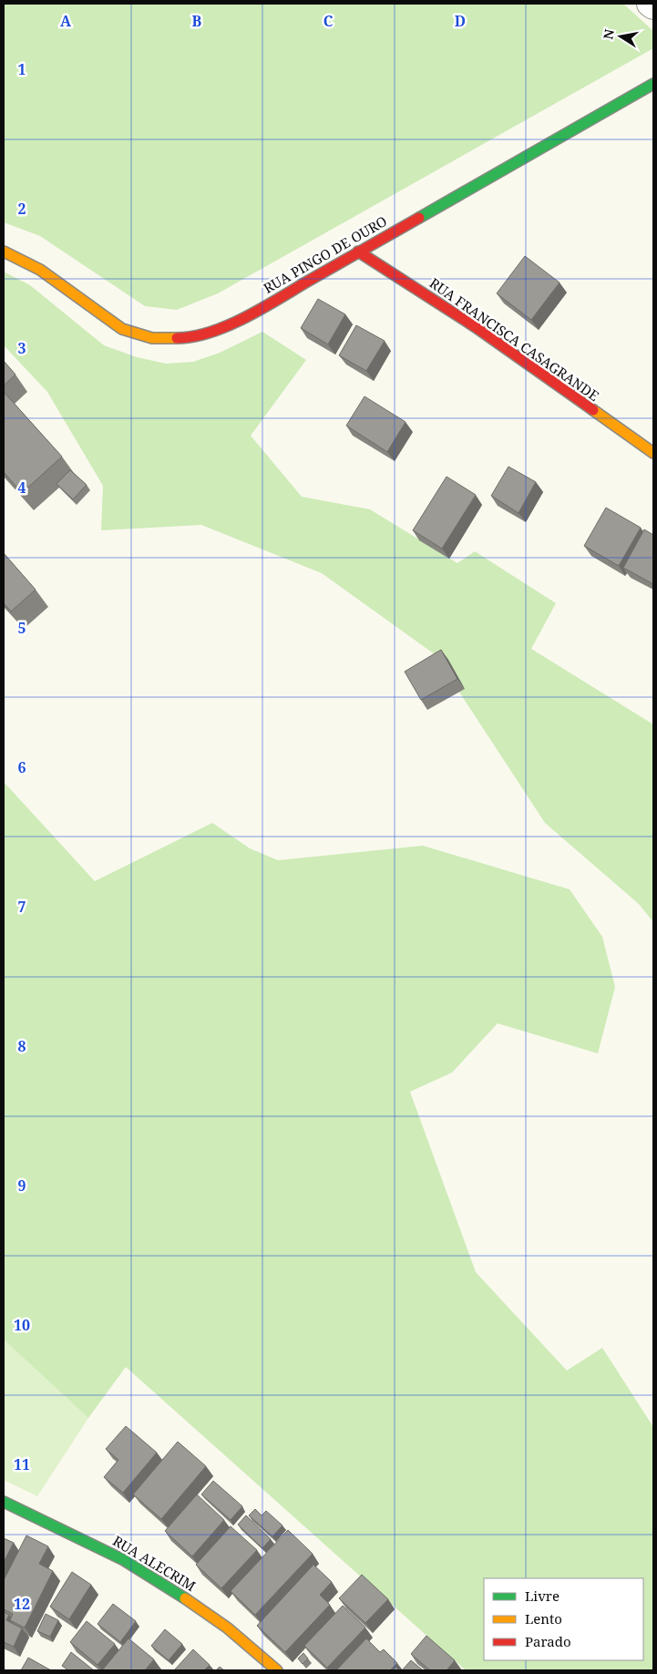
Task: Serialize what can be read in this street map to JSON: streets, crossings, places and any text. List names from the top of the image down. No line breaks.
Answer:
{"streets":{"street":["RUA PINGO DE OURO","RUA FRANCISCA CASAGRANDE","RUA ALECRIM"]},"crossings":[["RUA PINGO DE OURO","RUA FRANCISCA CASAGRANDE"]],"legend":["Livre","Lento","Parado"],"north":"left","grid":{"columns":["A","B","C","D"],"rows":["1","2","3","4","5","6","7","8","9","10","11","12"]}}
